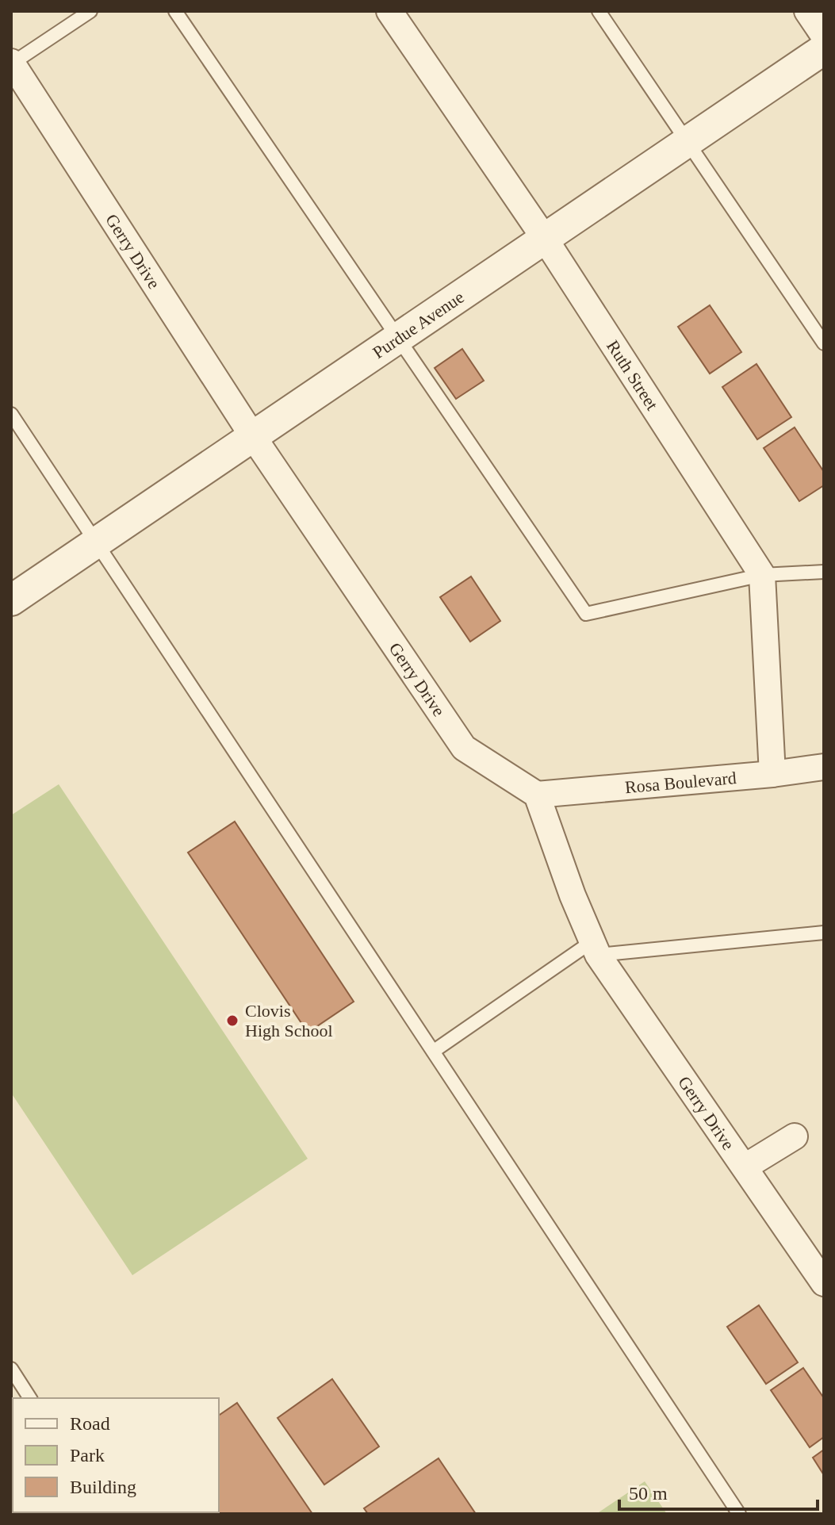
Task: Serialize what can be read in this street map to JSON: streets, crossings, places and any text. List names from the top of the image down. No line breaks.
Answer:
{"streets":{"street":["Gerry Drive","Purdue Avenue","Ruth Street","Rosa Boulevard"]},"crossings":[["Gerry Drive","Purdue Avenue"],["Gerry Drive","Rosa Boulevard"],["Purdue Avenue","Ruth Street"],["Ruth Street","Rosa Boulevard"]],"places":["Clovis High School"],"legend":["Road","Park","Building"],"scale_bar":"50 m"}
